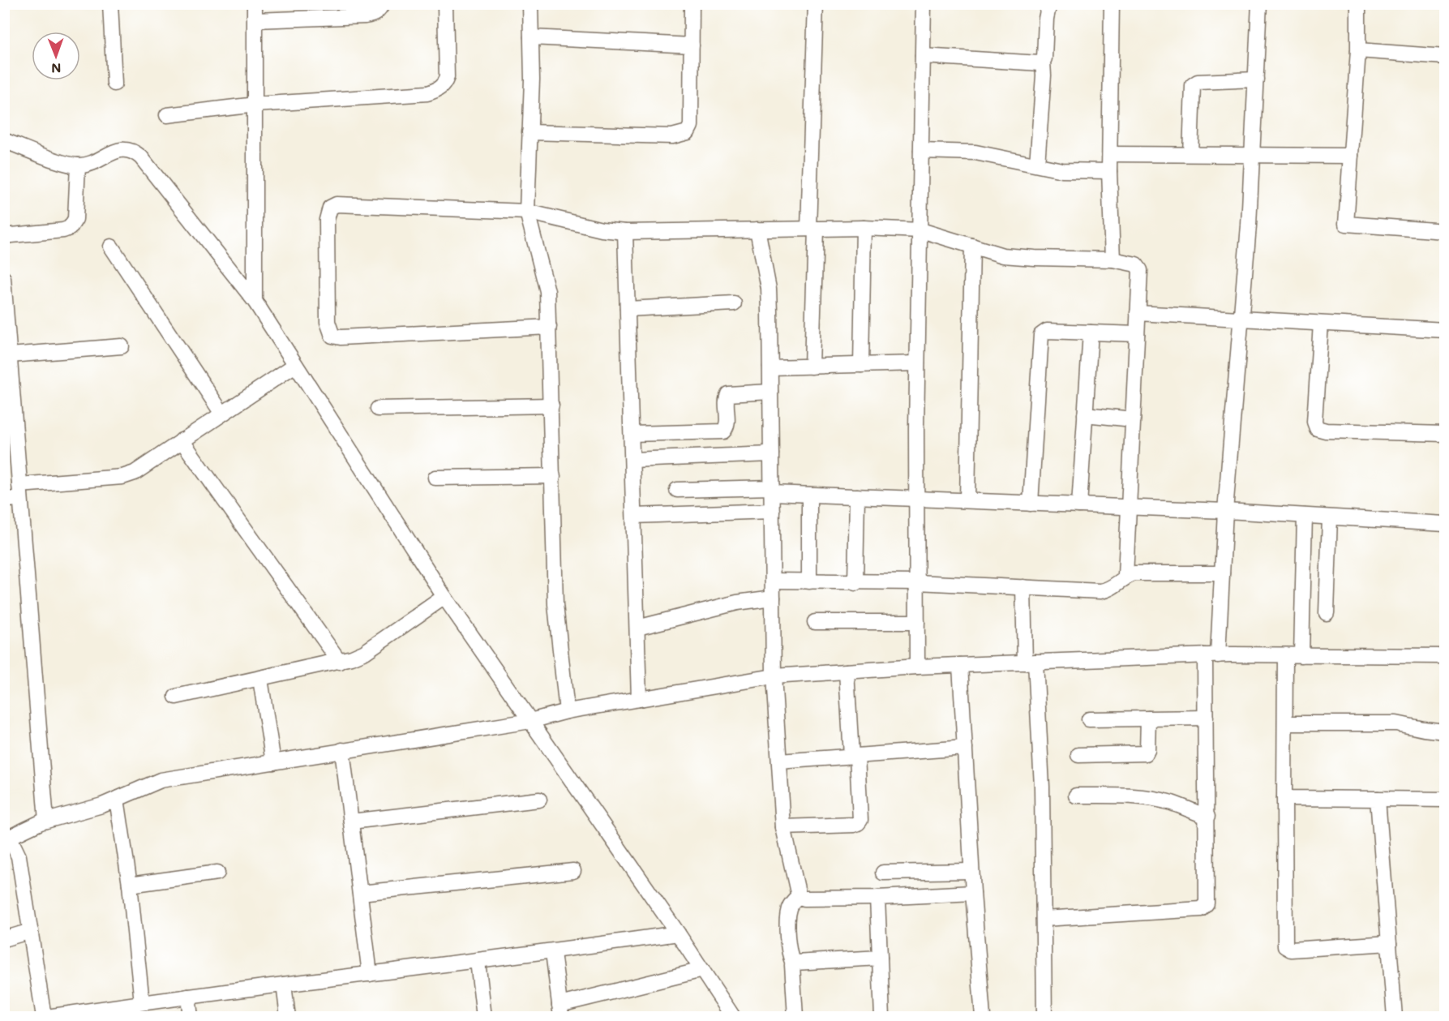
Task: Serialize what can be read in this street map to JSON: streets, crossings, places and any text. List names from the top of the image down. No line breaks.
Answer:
{"north":"bottom"}
